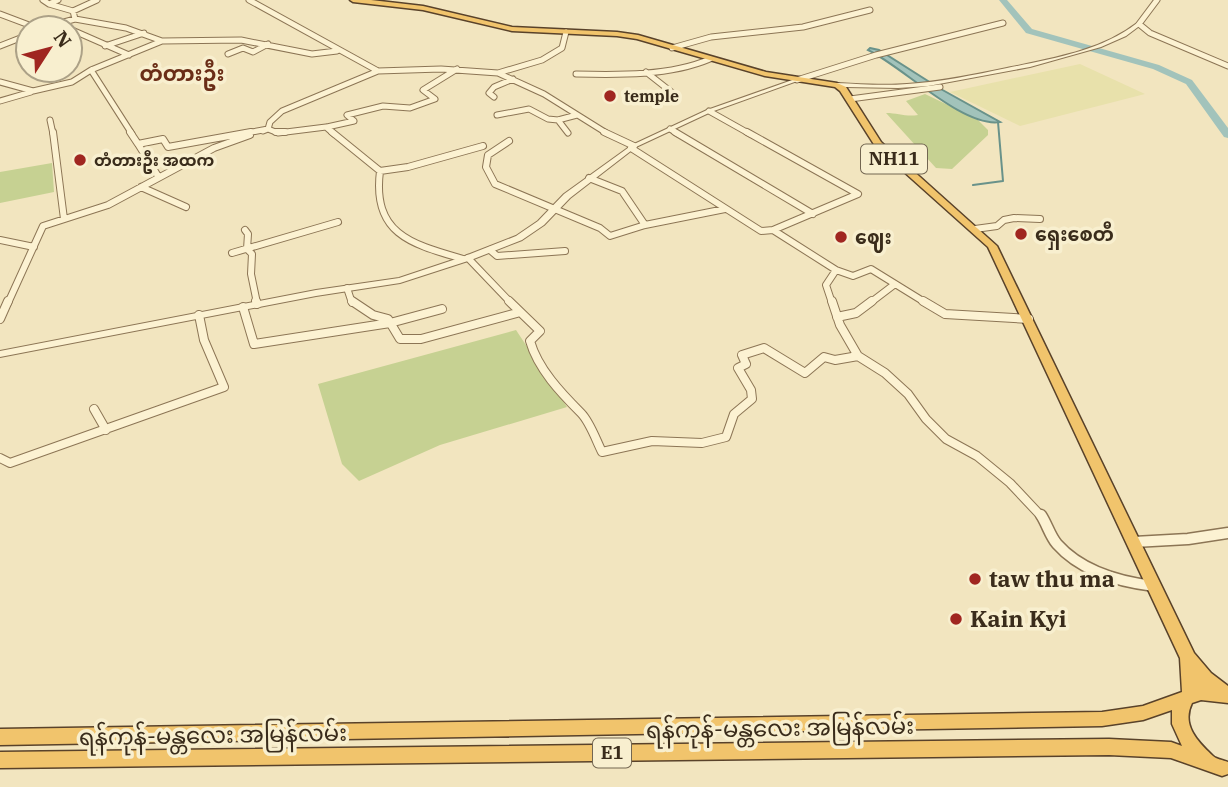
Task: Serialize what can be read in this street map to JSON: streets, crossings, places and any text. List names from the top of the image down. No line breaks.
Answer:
{"streets":{"highway":["NH11","ရန်ကုန်-မန္တလေး အမြန်လမ်း","E1"]},"crossings":[["NH11","ရန်ကုန်-မန္တလေး အမြန်လမ်း"]],"districts":["တံတားဦး"],"places":["temple","တံတားဦး အထက","ရှေးစေတီ","ဈေး","taw thu ma","Kain Kyi"],"north":"top right"}
